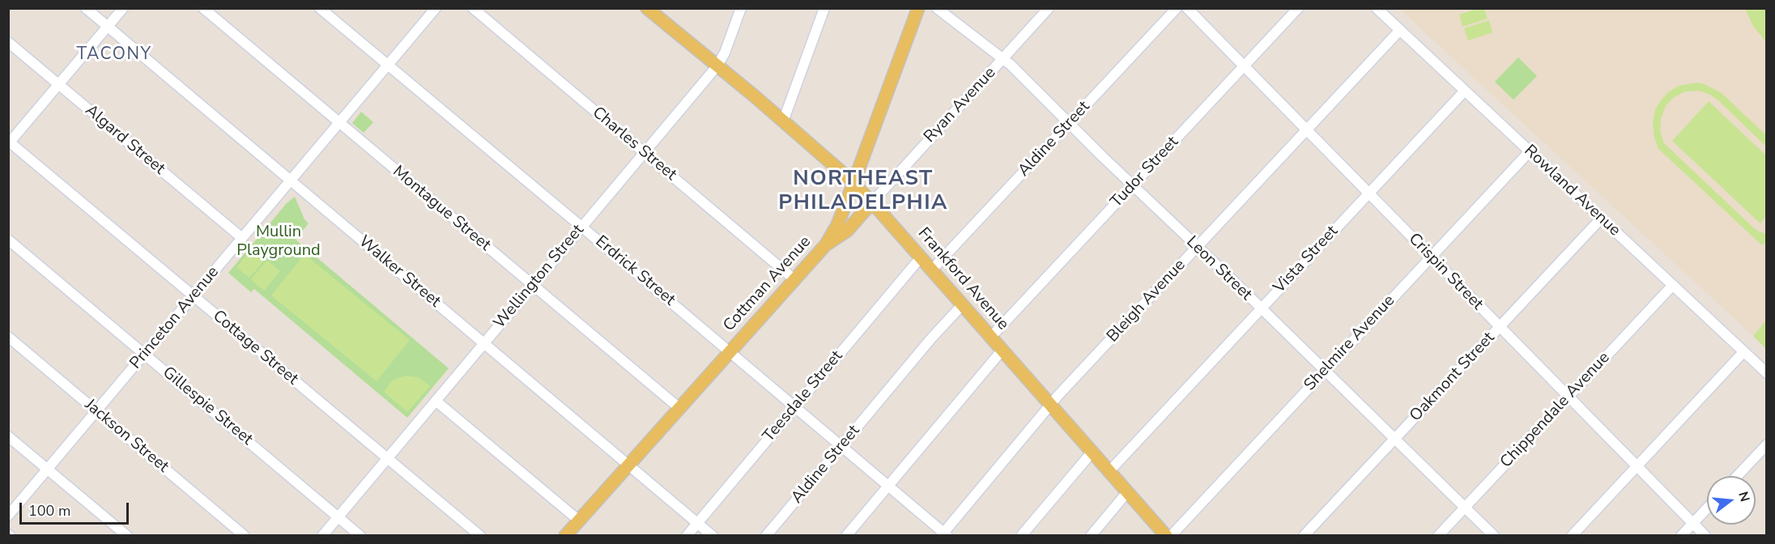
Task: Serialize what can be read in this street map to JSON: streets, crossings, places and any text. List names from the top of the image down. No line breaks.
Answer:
{"streets":{"main road":["Frankford Avenue","Cottman Avenue"],"street":["Ryan Avenue","Aldine Street","Algard Street","Charles Street","Tudor Street","Rowland Avenue","Montague Street","Vista Street","Leon Street","Erdrick Street","Walker Street","Crispin Street","Wellington Street","Bleigh Avenue","Princeton Avenue","Shelmire Avenue","Cottage Street","Oakmont Street","Teesdale Street","Gillespie Street","Chippendale Avenue","Jackson Street"]},"crossings":[["Ryan Avenue","Leon Street"],["Ryan Avenue","Frankford Avenue"],["Aldine Street","Leon Street"],["Aldine Street","Erdrick Street"],["Aldine Street","Frankford Avenue"],["Algard Street","Princeton Avenue"],["Charles Street","Wellington Street"],["Charles Street","Cottman Avenue"],["Tudor Street","Leon Street"],["Tudor Street","Crispin Street"],["Tudor Street","Frankford Avenue"],["Rowland Avenue","Vista Street"],["Rowland Avenue","Bleigh Avenue"],["Rowland Avenue","Shelmire Avenue"],["Rowland Avenue","Oakmont Street"],["Rowland Avenue","Chippendale Avenue"],["Montague Street","Wellington Street"],["Montague Street","Cottman Avenue"],["Montague Street","Princeton Avenue"],["Vista Street","Leon Street"],["Vista Street","Crispin Street"],["Vista Street","Frankford Avenue"],["Leon Street","Bleigh Avenue"],["Leon Street","Shelmire Avenue"],["Leon Street","Oakmont Street"],["Leon Street","Chippendale Avenue"],["Erdrick Street","Wellington Street"],["Erdrick Street","Cottman Avenue"],["Erdrick Street","Bleigh Avenue"],["Erdrick Street","Princeton Avenue"],["Erdrick Street","Teesdale Street"],["Walker Street","Wellington Street"],["Walker Street","Cottman Avenue"],["Walker Street","Princeton Avenue"],["Walker Street","Teesdale Street"],["Crispin Street","Bleigh Avenue"],["Crispin Street","Shelmire Avenue"],["Crispin Street","Oakmont Street"],["Crispin Street","Chippendale Avenue"],["Wellington Street","Frankford Avenue"],["Wellington Street","Cottage Street"],["Wellington Street","Gillespie Street"],["Frankford Avenue","Cottman Avenue"],["Frankford Avenue","Bleigh Avenue"],["Frankford Avenue","Teesdale Street"],["Princeton Avenue","Cottage Street"],["Princeton Avenue","Gillespie Street"],["Princeton Avenue","Jackson Street"]],"districts":["TACONY","NORTHEAST PHILADELPHIA"],"parks":["Mullin Playground"],"scale_bar":"100 m","north":"right"}
